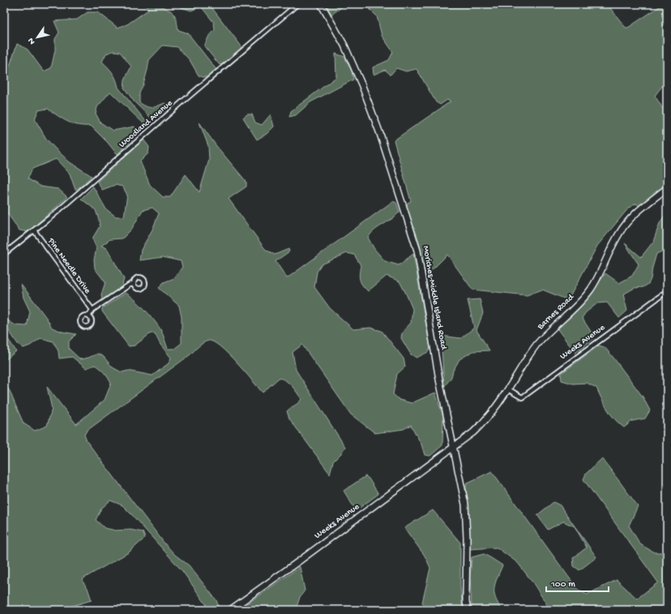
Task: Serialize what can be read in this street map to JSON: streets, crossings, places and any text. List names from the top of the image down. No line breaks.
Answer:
{"streets":{"main road":["Moriches-Middle Island Road","Barnes Road","Weeks Avenue"],"street":["Woodland Avenue","Pine Needle Drive"]},"crossings":[["Woodland Avenue","Pine Needle Drive"],["Moriches-Middle Island Road","Barnes Road"],["Moriches-Middle Island Road","Weeks Avenue"],["Barnes Road","Weeks Avenue"]],"scale_bar":"100 m","north":"bottom left"}
